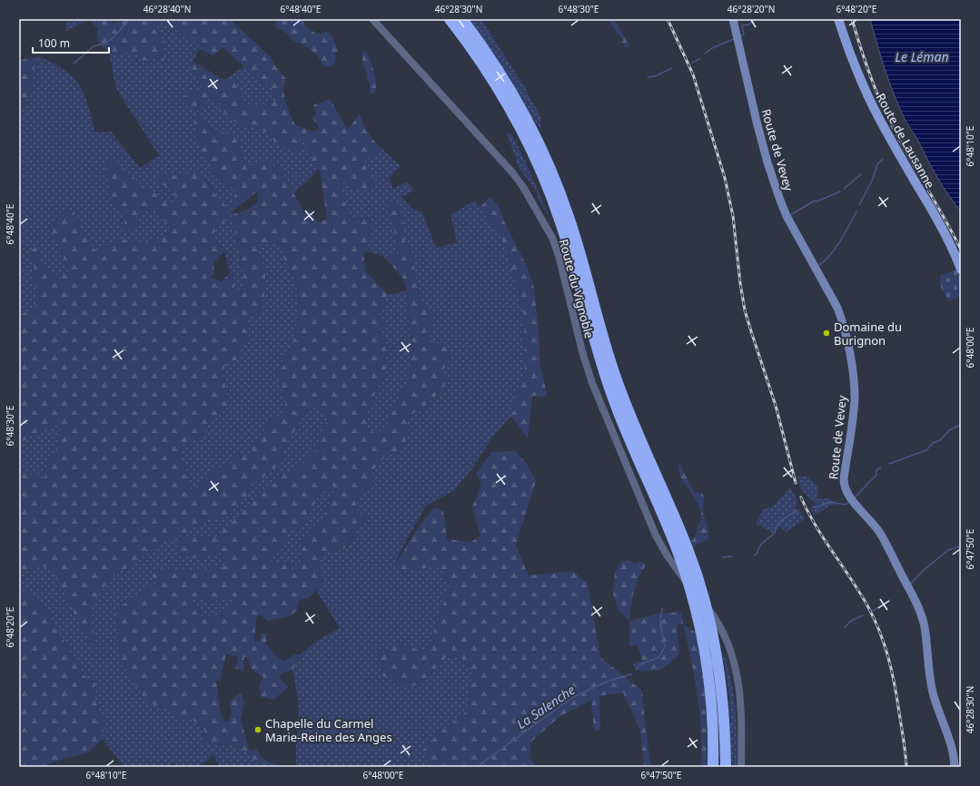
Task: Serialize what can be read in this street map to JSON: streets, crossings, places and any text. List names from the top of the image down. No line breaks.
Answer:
{"streets":{"main road":["Route de Lausanne","Route de Vevey"],"street":["Route du Vignoble"]},"water":["Le Léman","La Salenche"],"places":["Domaine du Burignon","Chapelle du Carmel Marie-Reine des Anges"],"scale_bar":"100 m","coordinates":["46°28'40\"N","6°48'40\"E","46°28'30\"N","6°48'30\"E","46°28'20\"N","6°48'20\"E","6°48'10\"E","6°48'00\"E","6°47'50\"E"]}
